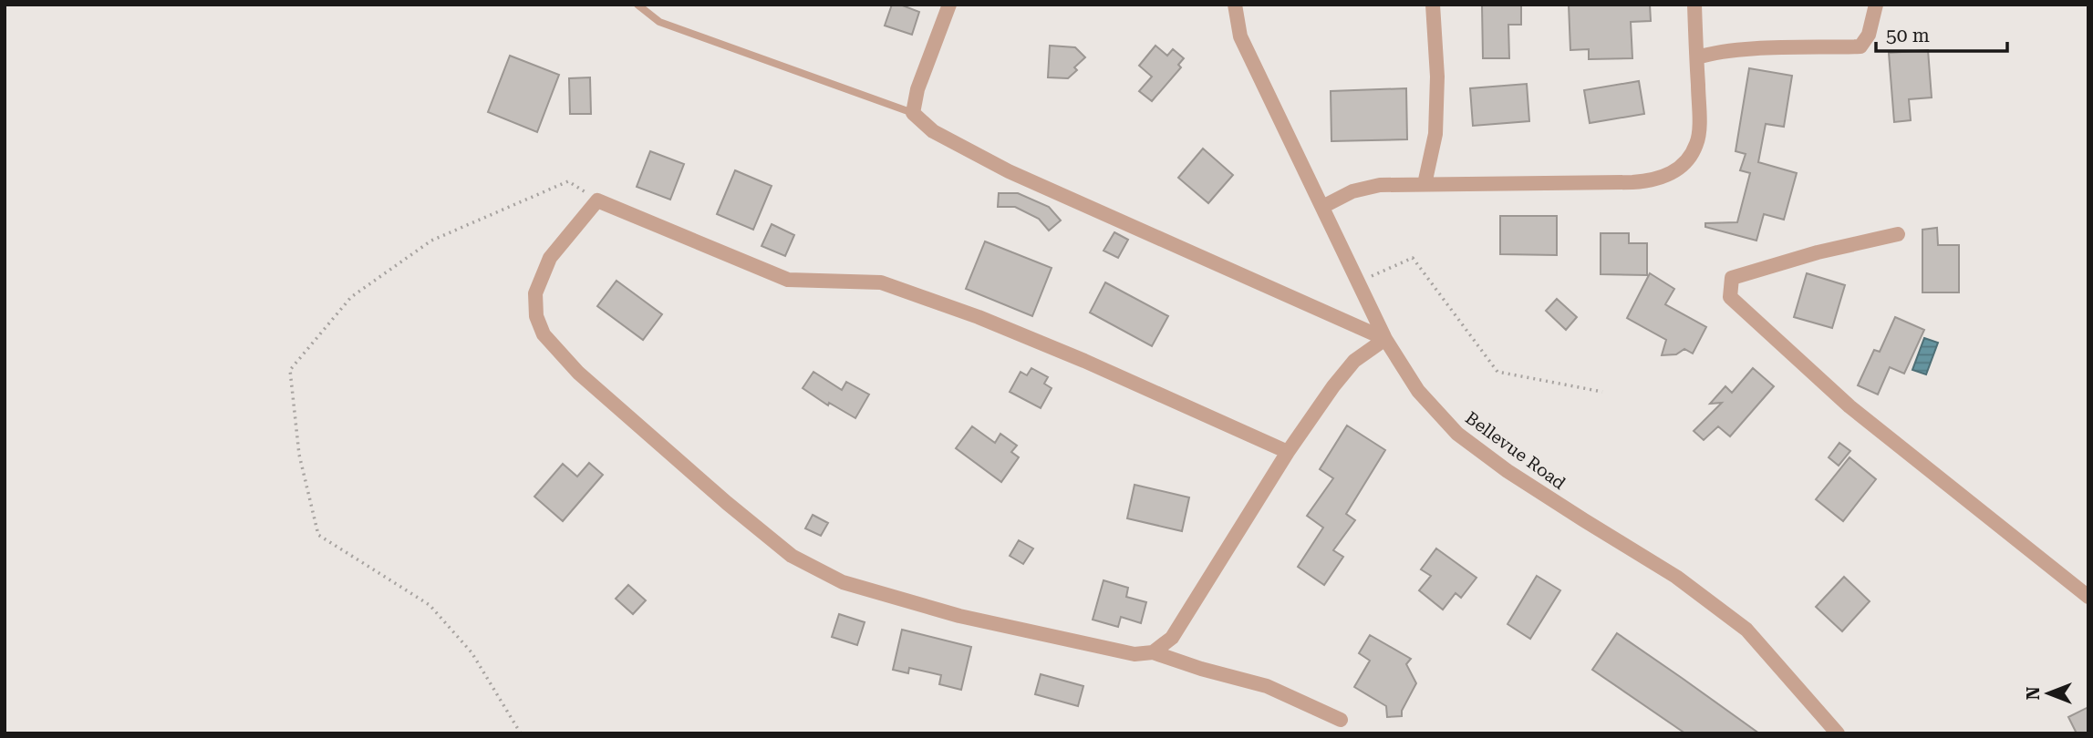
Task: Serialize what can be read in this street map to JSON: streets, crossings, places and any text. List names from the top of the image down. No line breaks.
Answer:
{"streets":{"street":["Bellevue Road"]},"scale_bar":"50 m","north":"left"}
